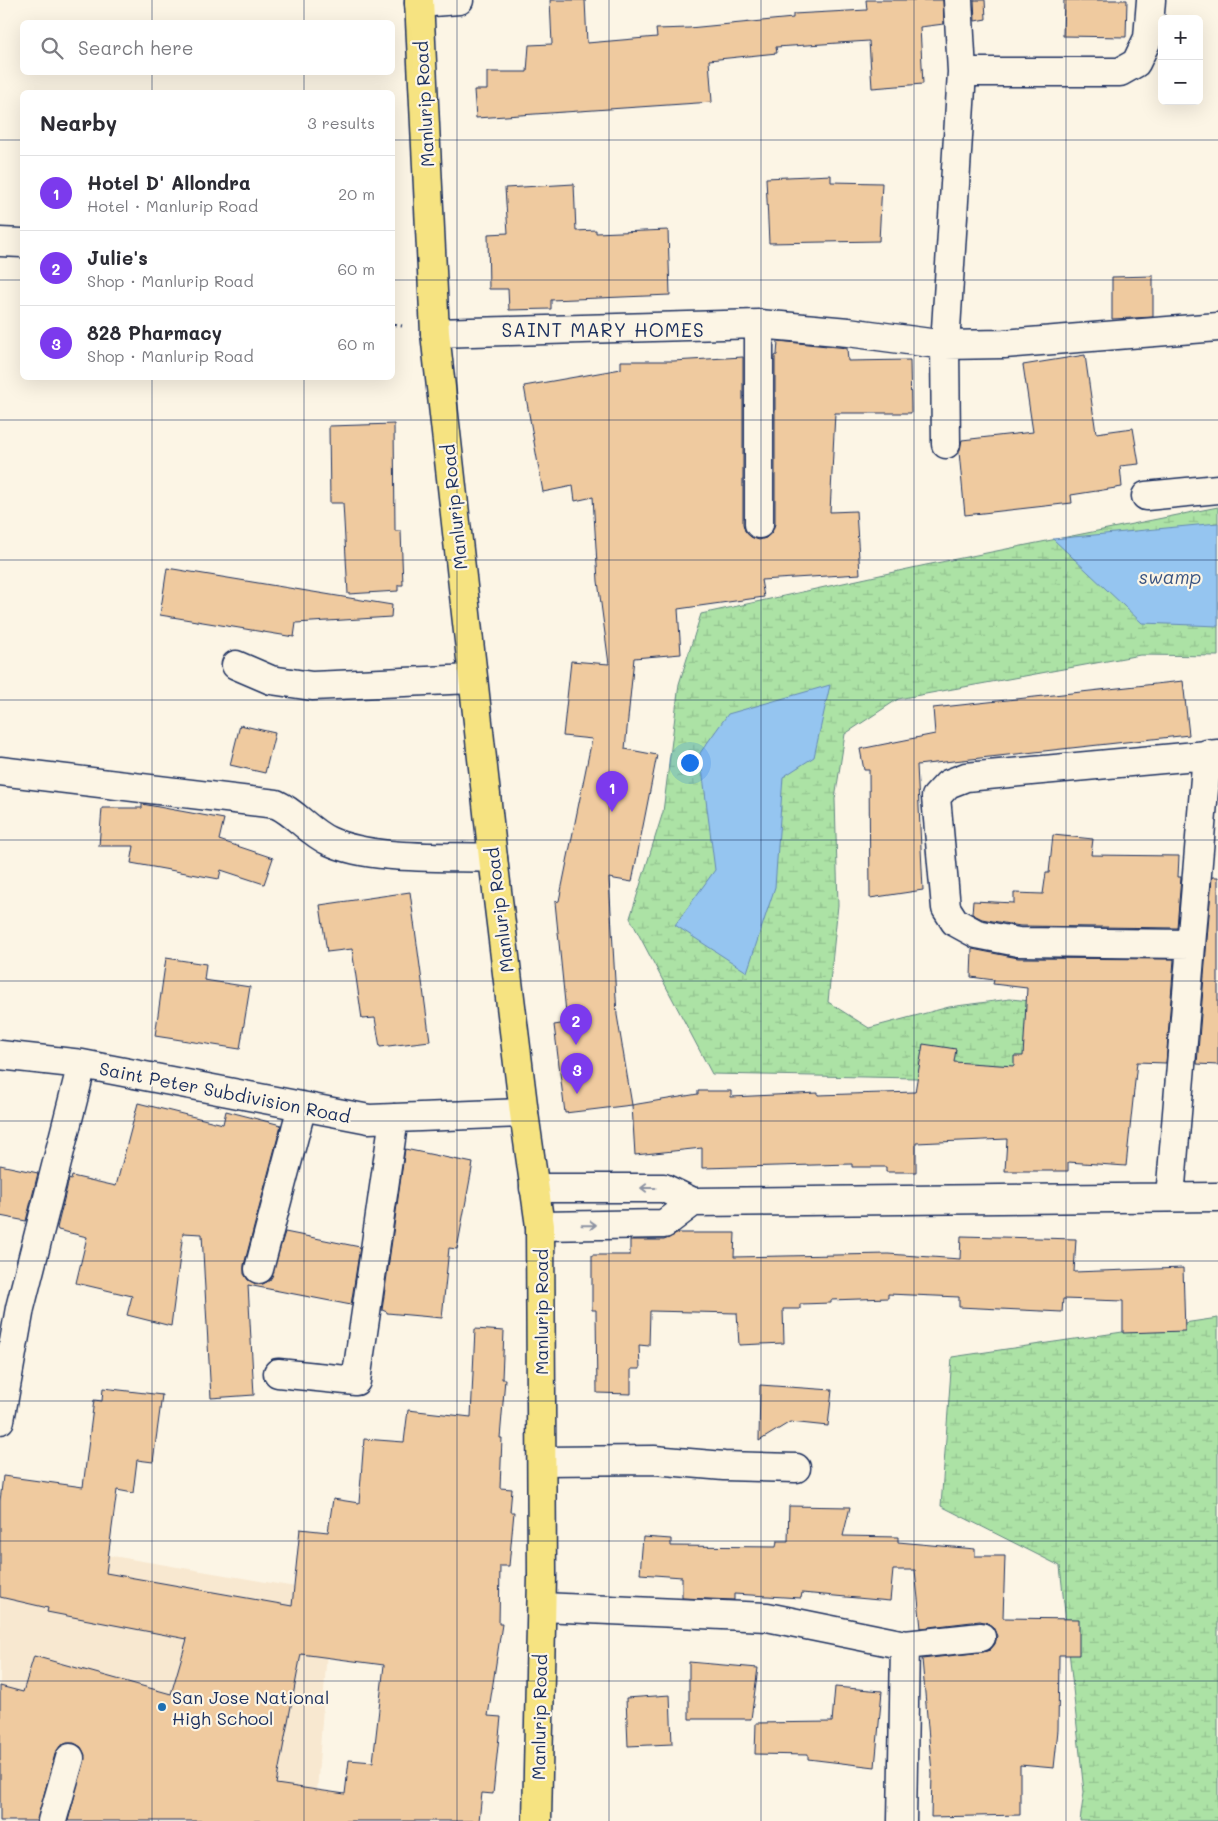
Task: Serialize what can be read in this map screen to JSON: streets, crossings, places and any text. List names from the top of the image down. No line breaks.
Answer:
{"streets":{"main road":["Manlurip Road"],"street":["Saint Peter Subdivision Road"]},"crossings":[["Manlurip Road","Saint Peter Subdivision Road"]],"districts":["SAINT MARY HOMES"],"water":["swamp"],"places":["San Jose National High School"],"page":{"map_buttons":["+","−"],"search":"Search here","heading":["Nearby","3 results"],"list":[{"mark":"1","name":"Hotel D' Allondra","note":"Hotel · Manlurip Road","value":"20 m"},{"mark":"2","name":"Julie's","note":"Shop · Manlurip Road","value":"60 m"},{"mark":"3","name":"828 Pharmacy","note":"Shop · Manlurip Road","value":"60 m"}],"pins":["1","2","3"]}}
